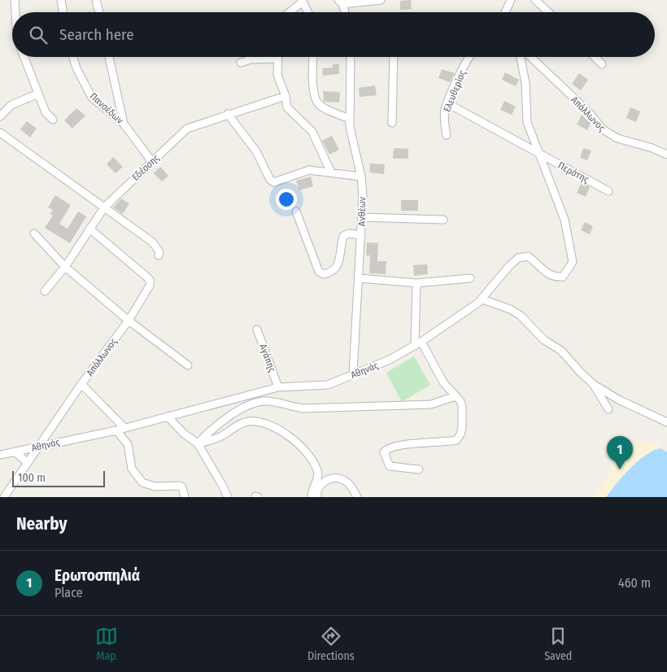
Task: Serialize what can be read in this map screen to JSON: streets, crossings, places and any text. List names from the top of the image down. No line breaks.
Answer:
{"streets":{"street":["Ελευθερίας","Πανσέδων","Απόλλωνος","Εδέσσης","Περάτης","Ανθέων","Αγάπης","Αθηνάς"]},"crossings":[["Ελευθερίας","Περάτης"],["Πανσέδων","Εδέσσης"],["Απόλλωνος","Εδέσσης"],["Απόλλωνος","Αθηνάς"],["Περάτης","Αθηνάς"],["Ανθέων","Αθηνάς"],["Αγάπης","Αθηνάς"]],"scale_bar":"100 m","page":{"search":"Search here","pins":"1","scale":"100 m","heading":"Nearby","list":[{"mark":"1","name":"Ερωτοσπηλιά","note":"Place","value":"460 m"}],"nav":["Map","Directions","Saved"]}}
